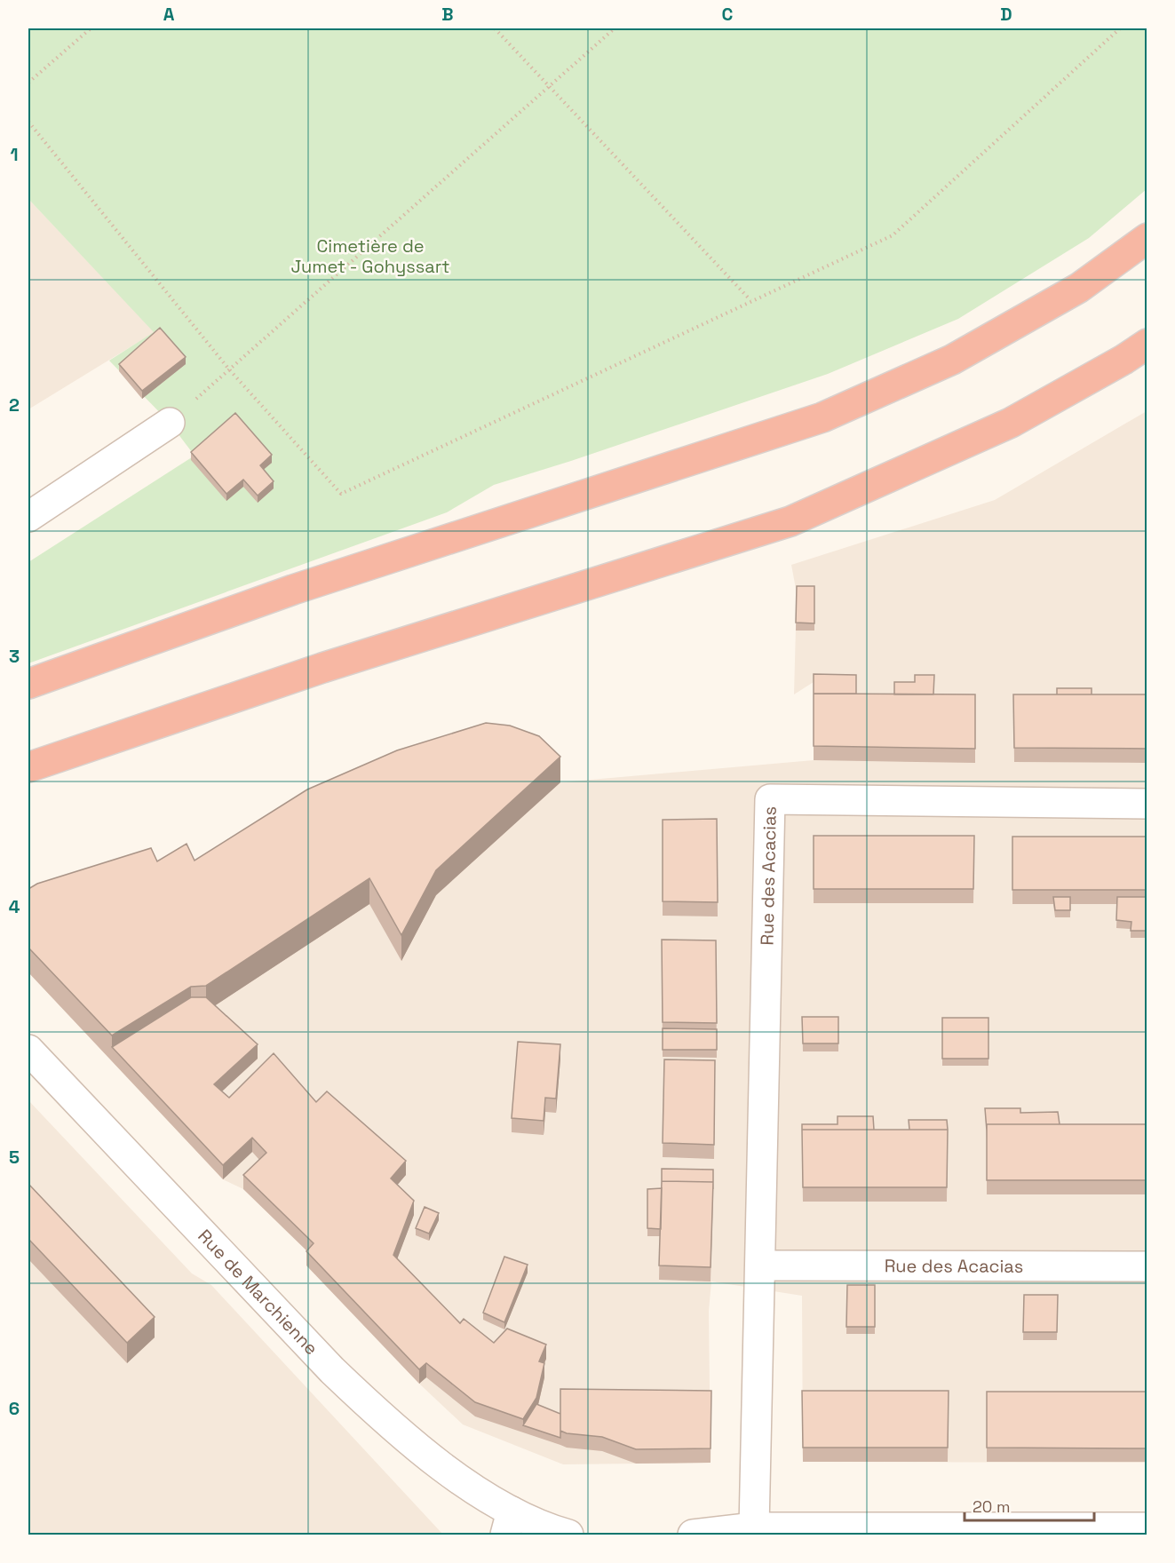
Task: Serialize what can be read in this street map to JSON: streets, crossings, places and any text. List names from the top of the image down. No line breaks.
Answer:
{"streets":{"street":["Rue des Acacias","Rue de Marchienne"]},"parks":["Cimetière de Jumet - Gohyssart"],"scale_bar":"20 m","grid":{"columns":["A","B","C","D"],"rows":["1","2","3","4","5","6"]}}
